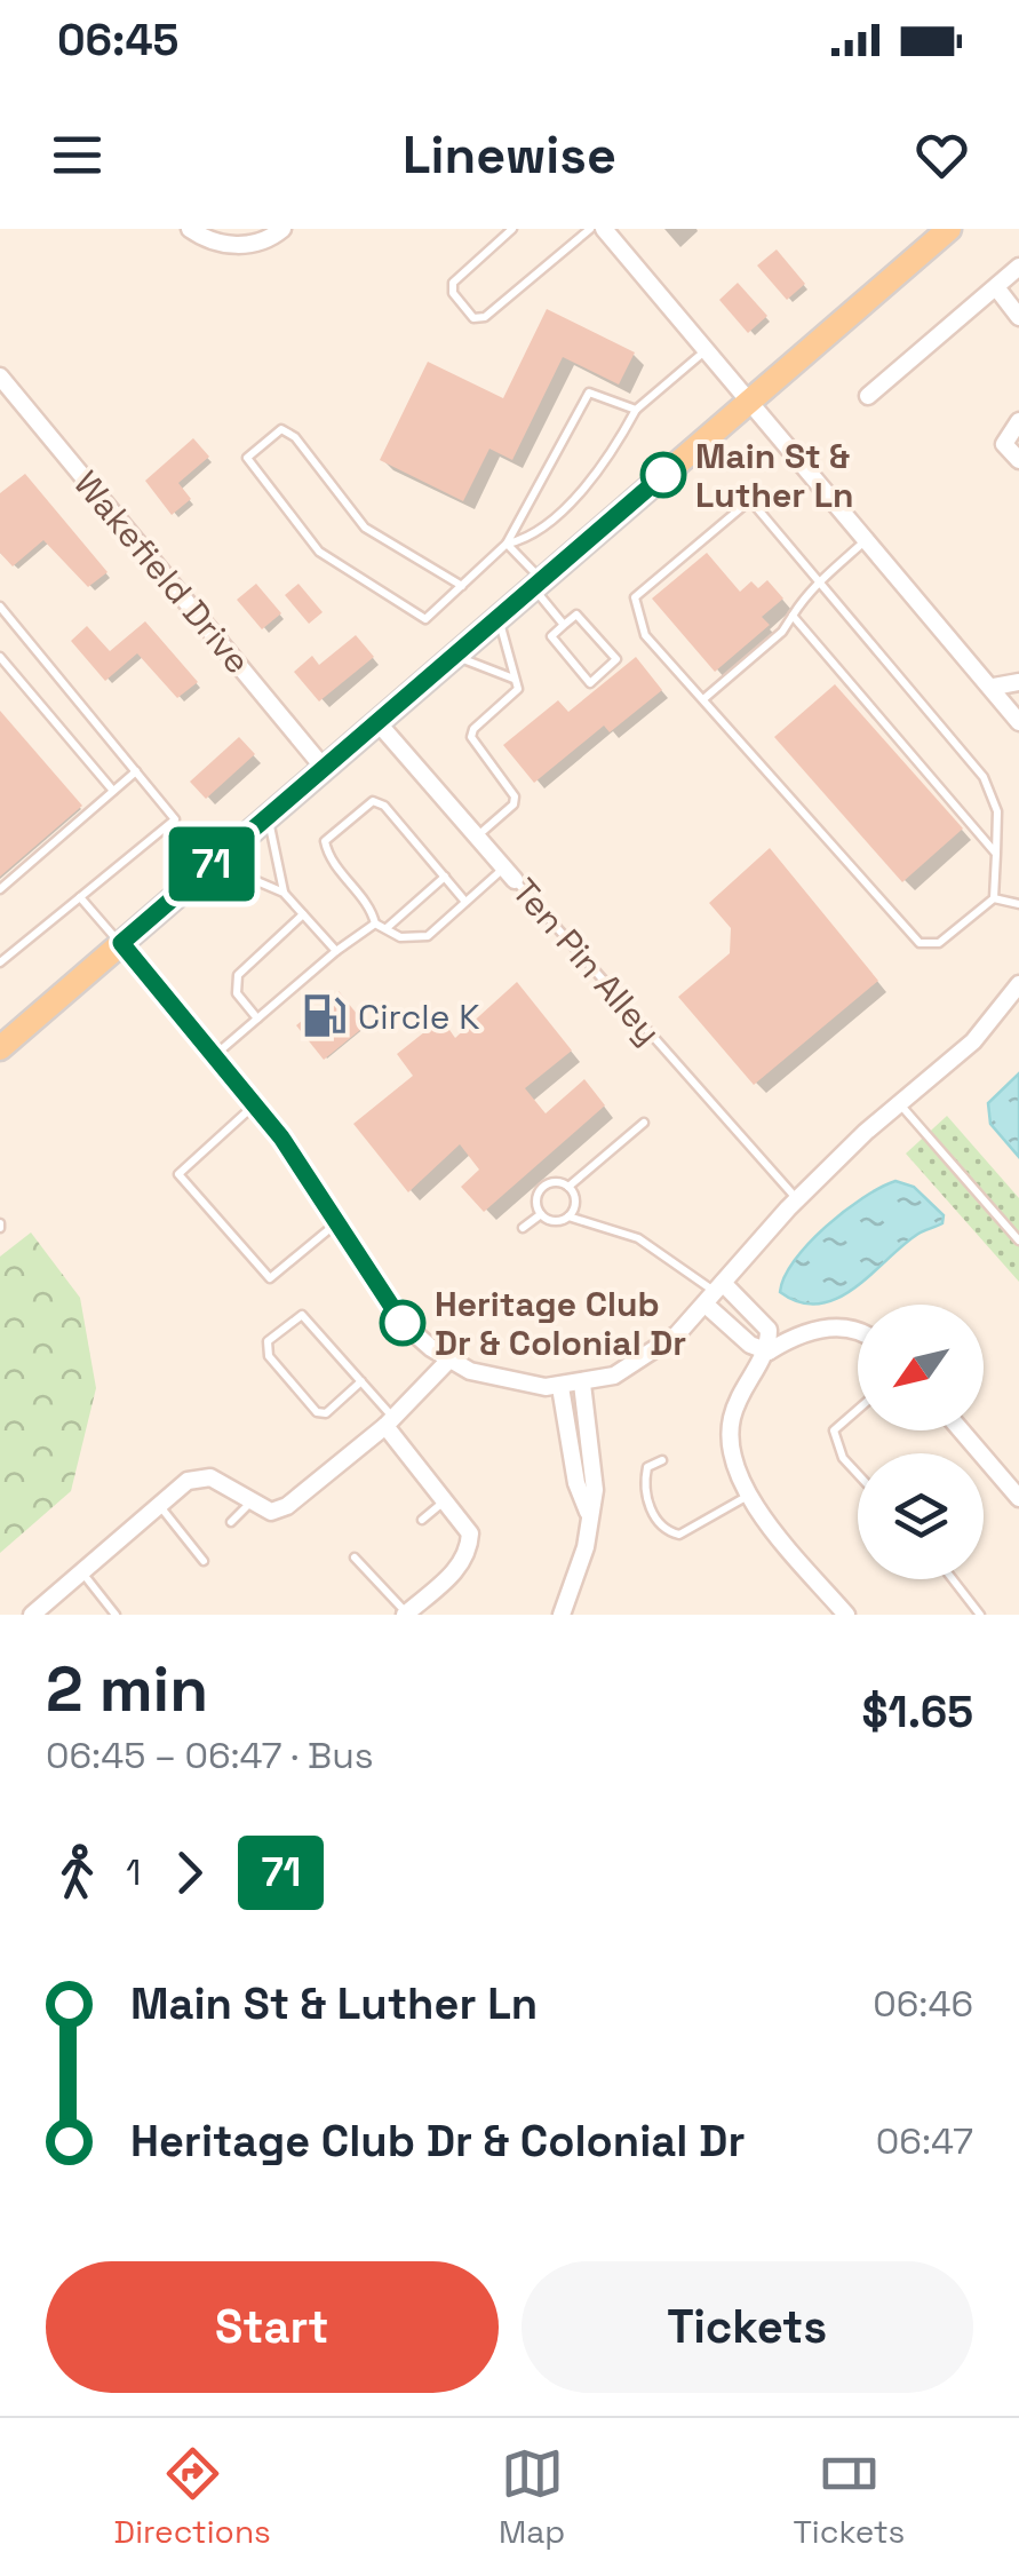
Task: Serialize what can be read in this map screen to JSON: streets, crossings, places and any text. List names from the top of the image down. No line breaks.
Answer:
{"streets":{"street":["Wakefield Drive","Ten Pin Alley"]},"places":{"other":["Main St & Luther Ln","Heritage Club Dr & Colonial Dr"],"fuel station":["Circle K"]},"lines":["bus line 71"],"north":"bottom left","page":{"status":"06:45","header":"Linewise","on_map":"71","heading":["2 min","06:45 – 06:47 · Bus","$1.65"],"legs":["1","71"],"list":[{"name":"Main St & Luther Ln","value":"06:46"},{"name":"Heritage Club Dr & Colonial Dr","value":"06:47"}],"buttons":["Start","Tickets"],"tabs":["Directions","Map","Tickets"]}}
